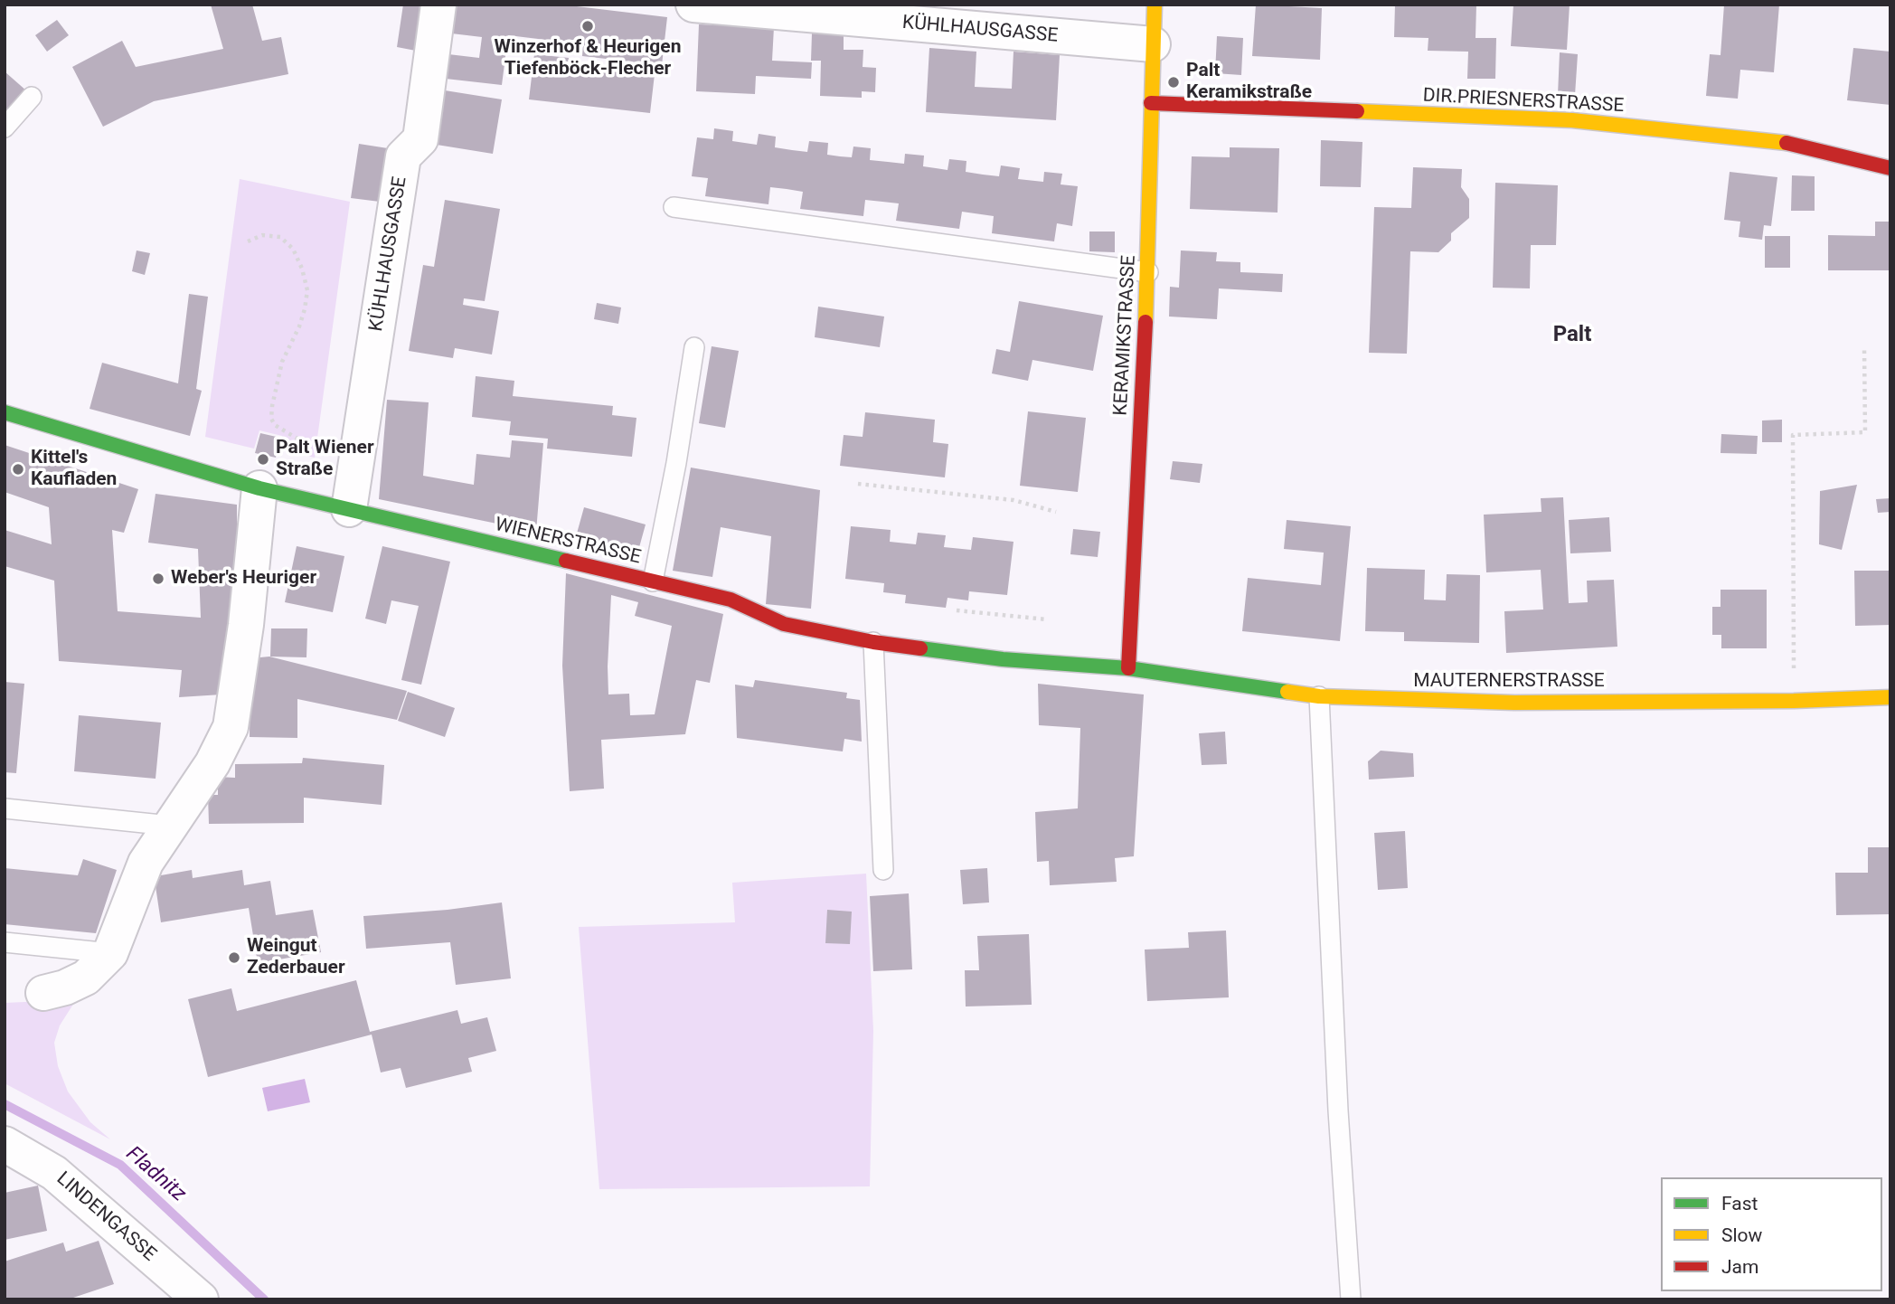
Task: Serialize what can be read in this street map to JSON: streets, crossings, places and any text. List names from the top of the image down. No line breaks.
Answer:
{"streets":{"street":["KÜHLHAUSGASSE","DIR.PRIESNERSTRASSE","KERAMIKSTRASSE","WIENERSTRASSE","MAUTERNERSTRASSE","LINDENGASSE"]},"crossings":[["KÜHLHAUSGASSE","KERAMIKSTRASSE"],["KÜHLHAUSGASSE","WIENERSTRASSE"],["DIR.PRIESNERSTRASSE","KERAMIKSTRASSE"],["KERAMIKSTRASSE","WIENERSTRASSE"],["KERAMIKSTRASSE","MAUTERNERSTRASSE"],["WIENERSTRASSE","MAUTERNERSTRASSE"]],"districts":["Palt"],"water":["Fladnitz"],"places":["Winzerhof & Heurigen Tiefenböck-Flecher","Palt Keramikstraße","Palt Wiener Straße","Kittel's Kaufladen","Weber's Heuriger","Weingut Zederbauer"],"legend":["Fast","Slow","Jam"]}
